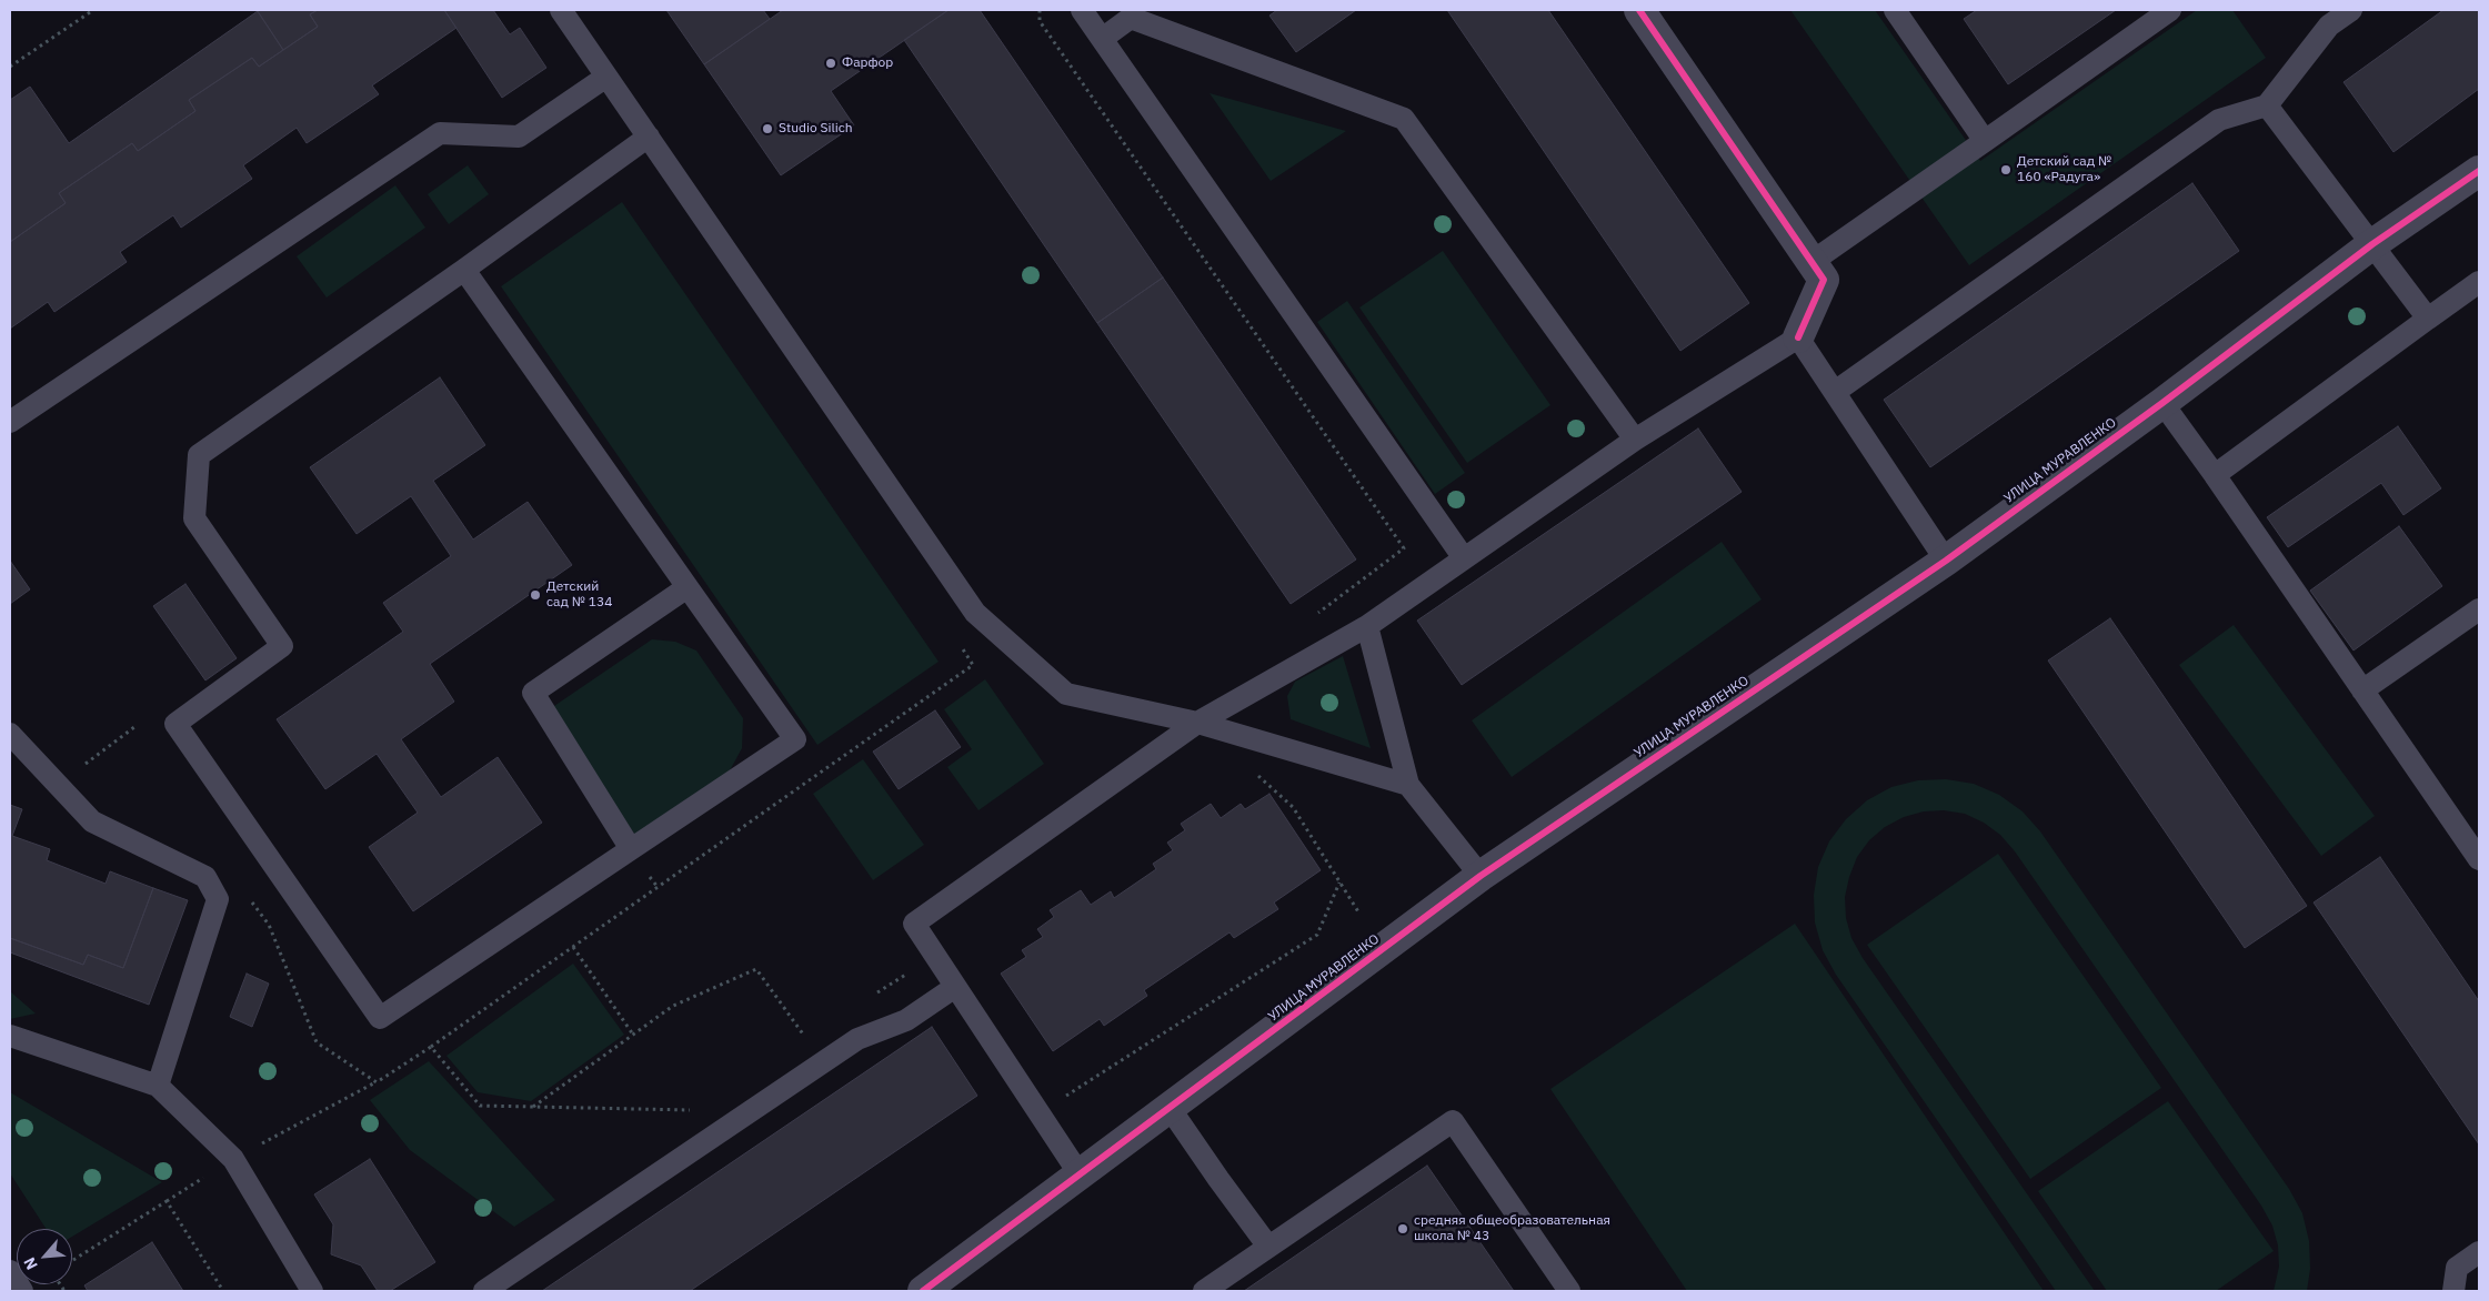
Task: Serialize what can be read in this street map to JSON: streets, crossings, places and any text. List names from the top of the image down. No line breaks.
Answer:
{"streets":{"street":["УЛИЦА МУРАВЛЕНКО"]},"places":["Фарфор","Studio Silich","Детский сад № 160 «Радуга»","Детский сад № 134","средняя общеобразовательная школа № 43"],"north":"bottom left"}
